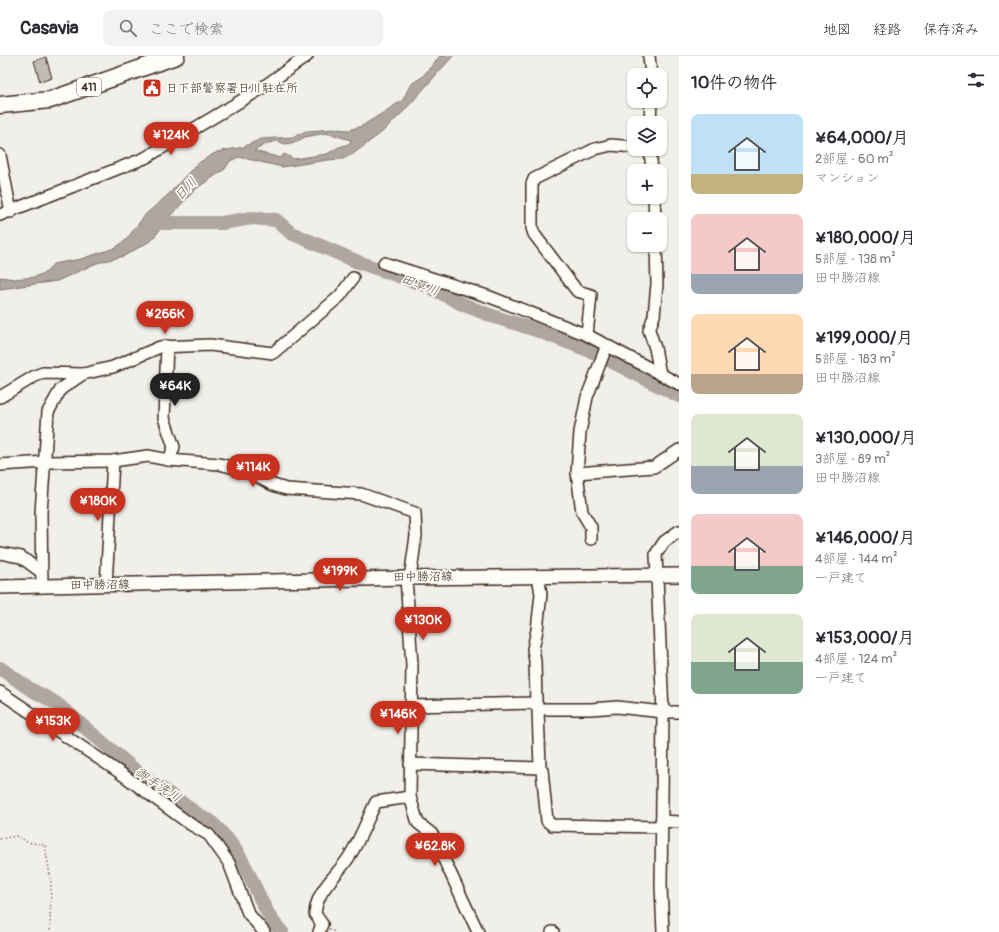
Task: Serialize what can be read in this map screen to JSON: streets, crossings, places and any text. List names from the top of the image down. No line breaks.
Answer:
{"streets":{"highway":["411"],"main road":["田中勝沼線"]},"water":["日川","田草川","御手洗川"],"places":{"public building":["日下部警察署日川駐在所"]},"page":{"header":"Casavia","search":"ここで検索","nav":["地図","経路","保存済み"],"heading":"10件の物件","map_buttons":["+","−"],"list":[{"name":"¥64,000/月","note":"2部屋 · 60 m² · マンション"},{"name":"¥180,000/月","note":"5部屋 · 138 m² · 田中勝沼線"},{"name":"¥199,000/月","note":"5部屋 · 183 m² · 田中勝沼線"},{"name":"¥130,000/月","note":"3部屋 · 89 m² · 田中勝沼線"},{"name":"¥146,000/月","note":"4部屋 · 144 m² · 一戸建て"},{"name":"¥153,000/月","note":"4部屋 · 124 m² · 一戸建て"}],"price":["¥124K","¥266K","¥64K","¥114K","¥180K","¥199K","¥130K","¥146K","¥153K","¥62.8K"]}}
